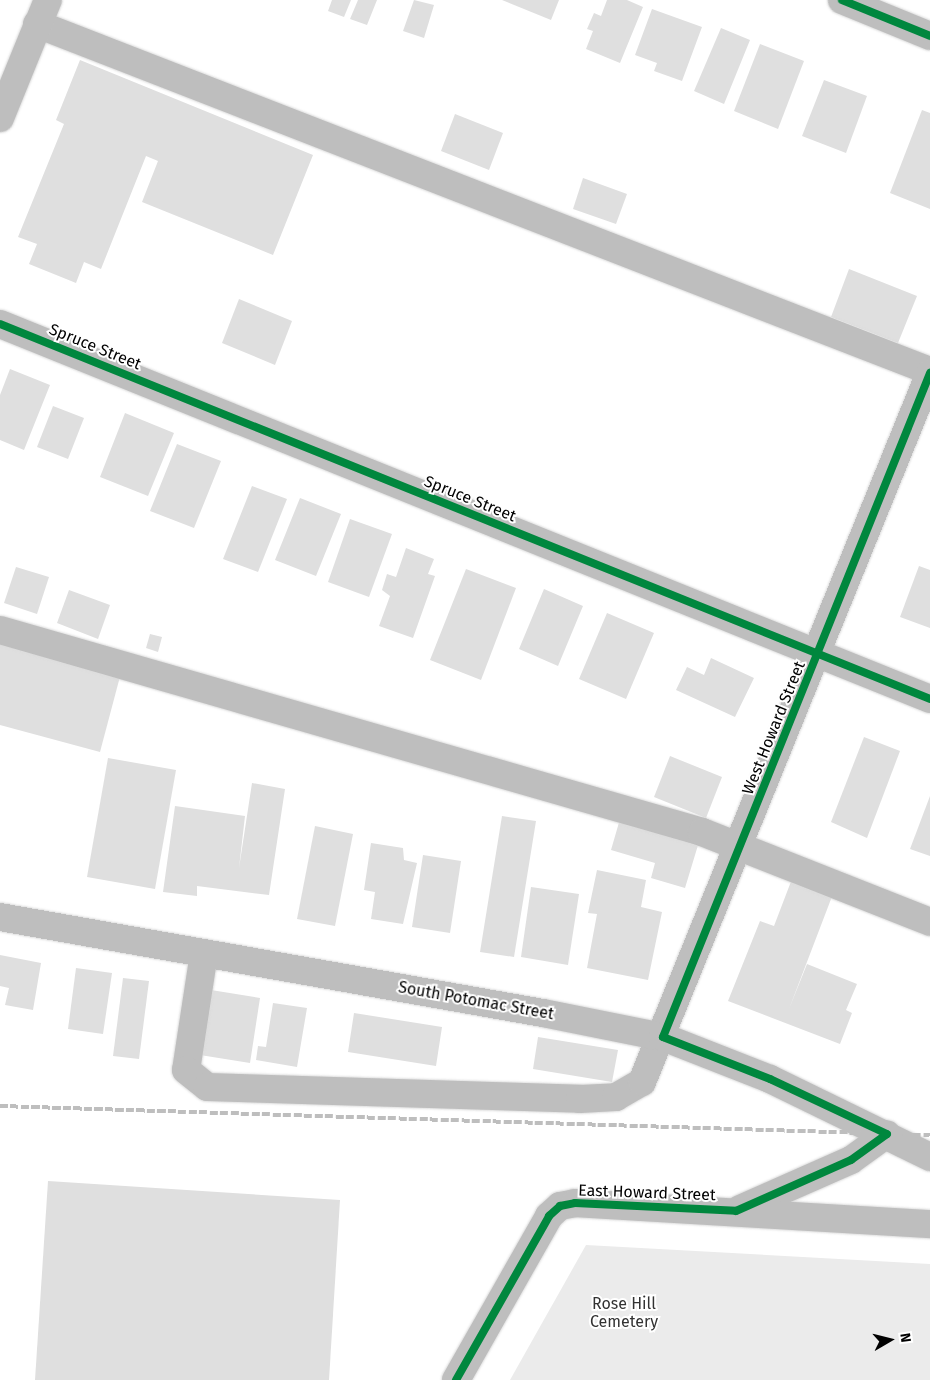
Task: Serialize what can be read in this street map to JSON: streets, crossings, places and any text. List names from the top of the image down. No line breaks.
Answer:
{"streets":{"street":["Spruce Street","West Howard Street","South Potomac Street","East Howard Street"]},"crossings":[["Spruce Street","West Howard Street"],["West Howard Street","South Potomac Street"],["South Potomac Street","East Howard Street"]],"parks":["Rose Hill Cemetery"],"north":"right"}
